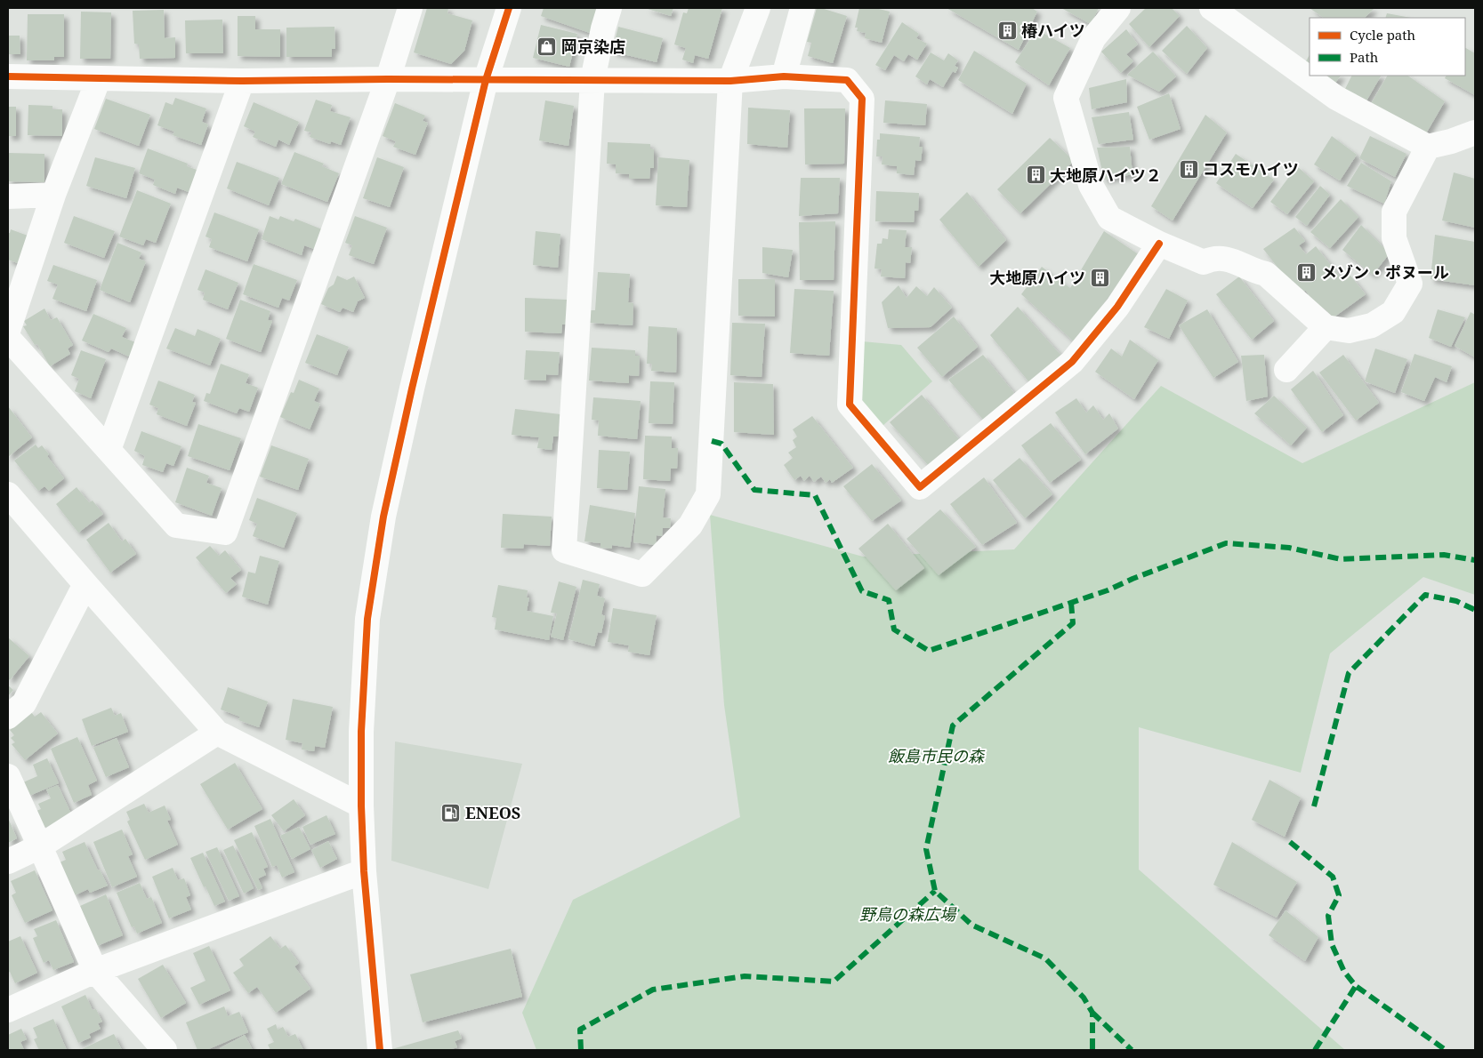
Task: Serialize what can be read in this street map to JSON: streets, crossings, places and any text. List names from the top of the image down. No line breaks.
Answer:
{"parks":["飯島市民の森","野鳥の森広場"],"places":{"building":["椿ハイツ","コスモハイツ","大地原ハイツ２","メゾン・ポヌール","大地原ハイツ"],"shop":["岡京染店"],"fuel station":["ENEOS"]},"legend":["Cycle path","Path"]}
